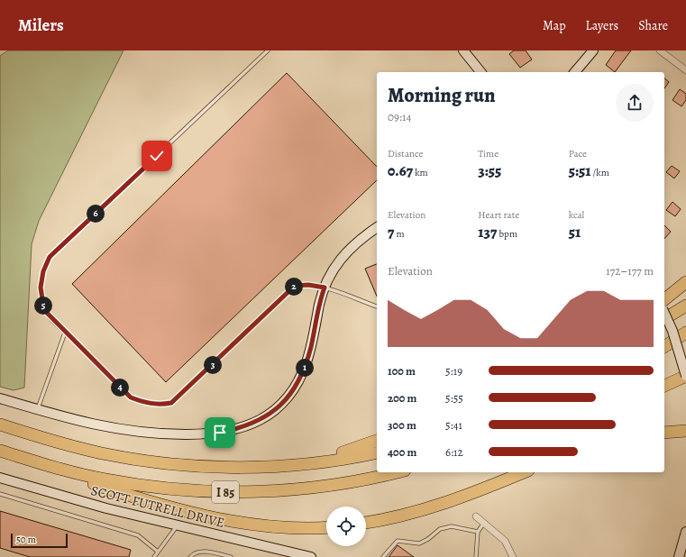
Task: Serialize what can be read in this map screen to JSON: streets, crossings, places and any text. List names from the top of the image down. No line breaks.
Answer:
{"streets":{"highway":["I 85"],"street":["SCOTT FUTRELL DRIVE"]},"scale_bar":"50 m","page":{"header":"Milers","nav":["Map","Layers","Share"],"heading":["Morning run","09:14"],"stats":[["Distance","0.67 km"],["Time","3:55"],["Pace","5:51 /km"],["Elevation","7 m"],["Heart rate","137 bpm"],["kcal","51"]],"pins":["6","2","5","3","1","4"],"chart":["Elevation","172–177 m"],"list":[{"name":"100 m","note":"5:19"},{"name":"200 m","note":"5:55"},{"name":"300 m","note":"5:41"},{"name":"400 m","note":"6:12"}],"scale":"50 m"}}
